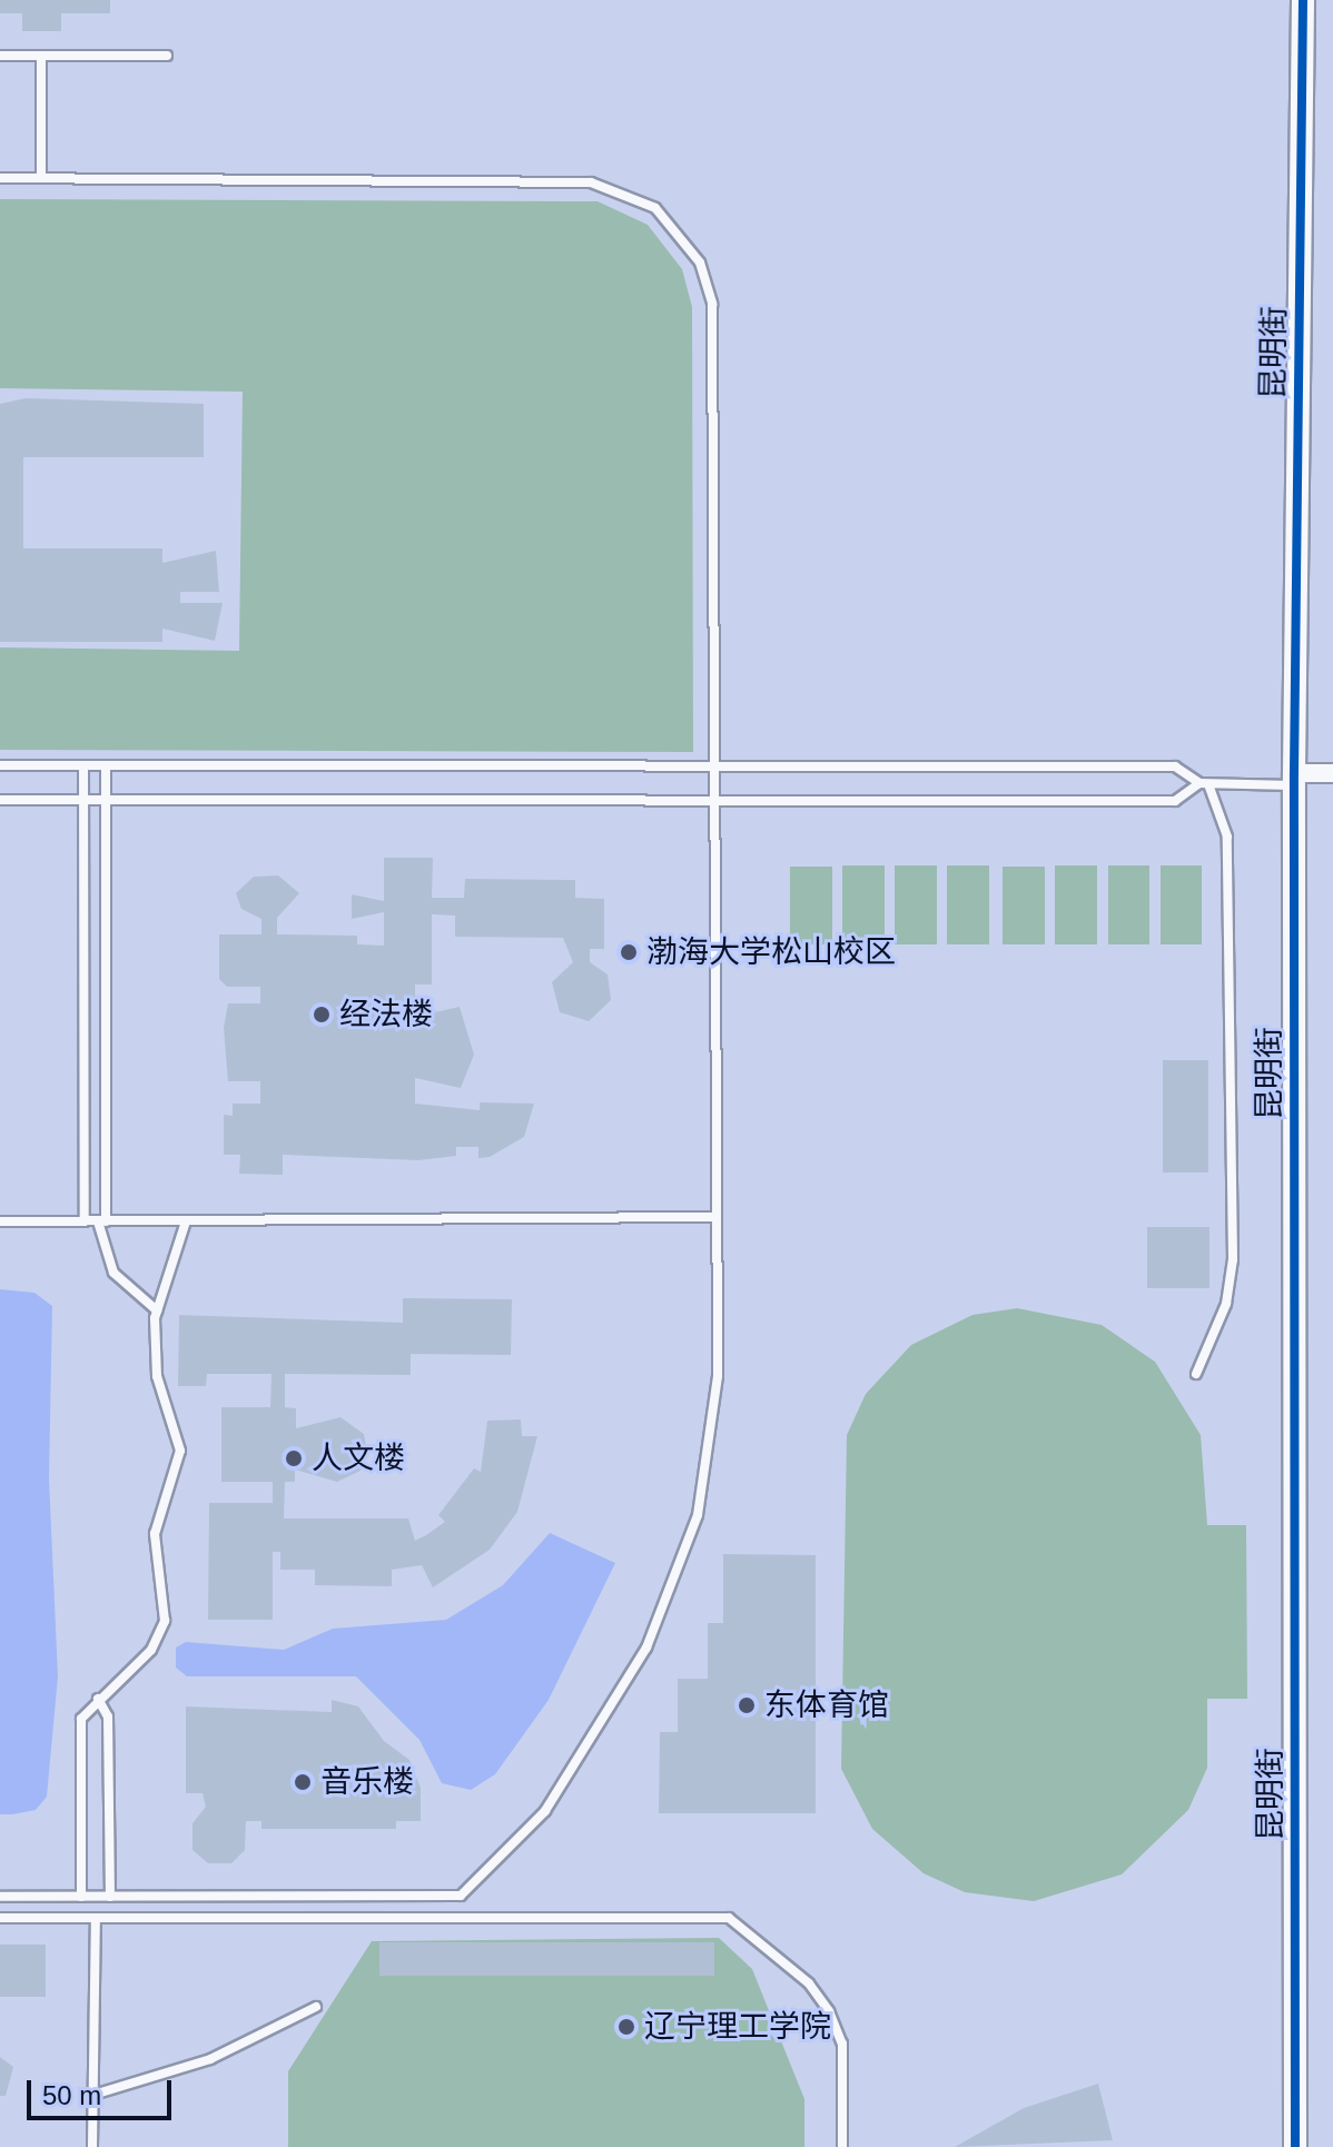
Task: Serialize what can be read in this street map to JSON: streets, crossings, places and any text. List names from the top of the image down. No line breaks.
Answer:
{"streets":{"street":["昆明街"]},"places":["渤海大学松山校区","经法楼","人文楼","东体育馆","音乐楼","辽宁理工学院"],"scale_bar":"50 m"}
